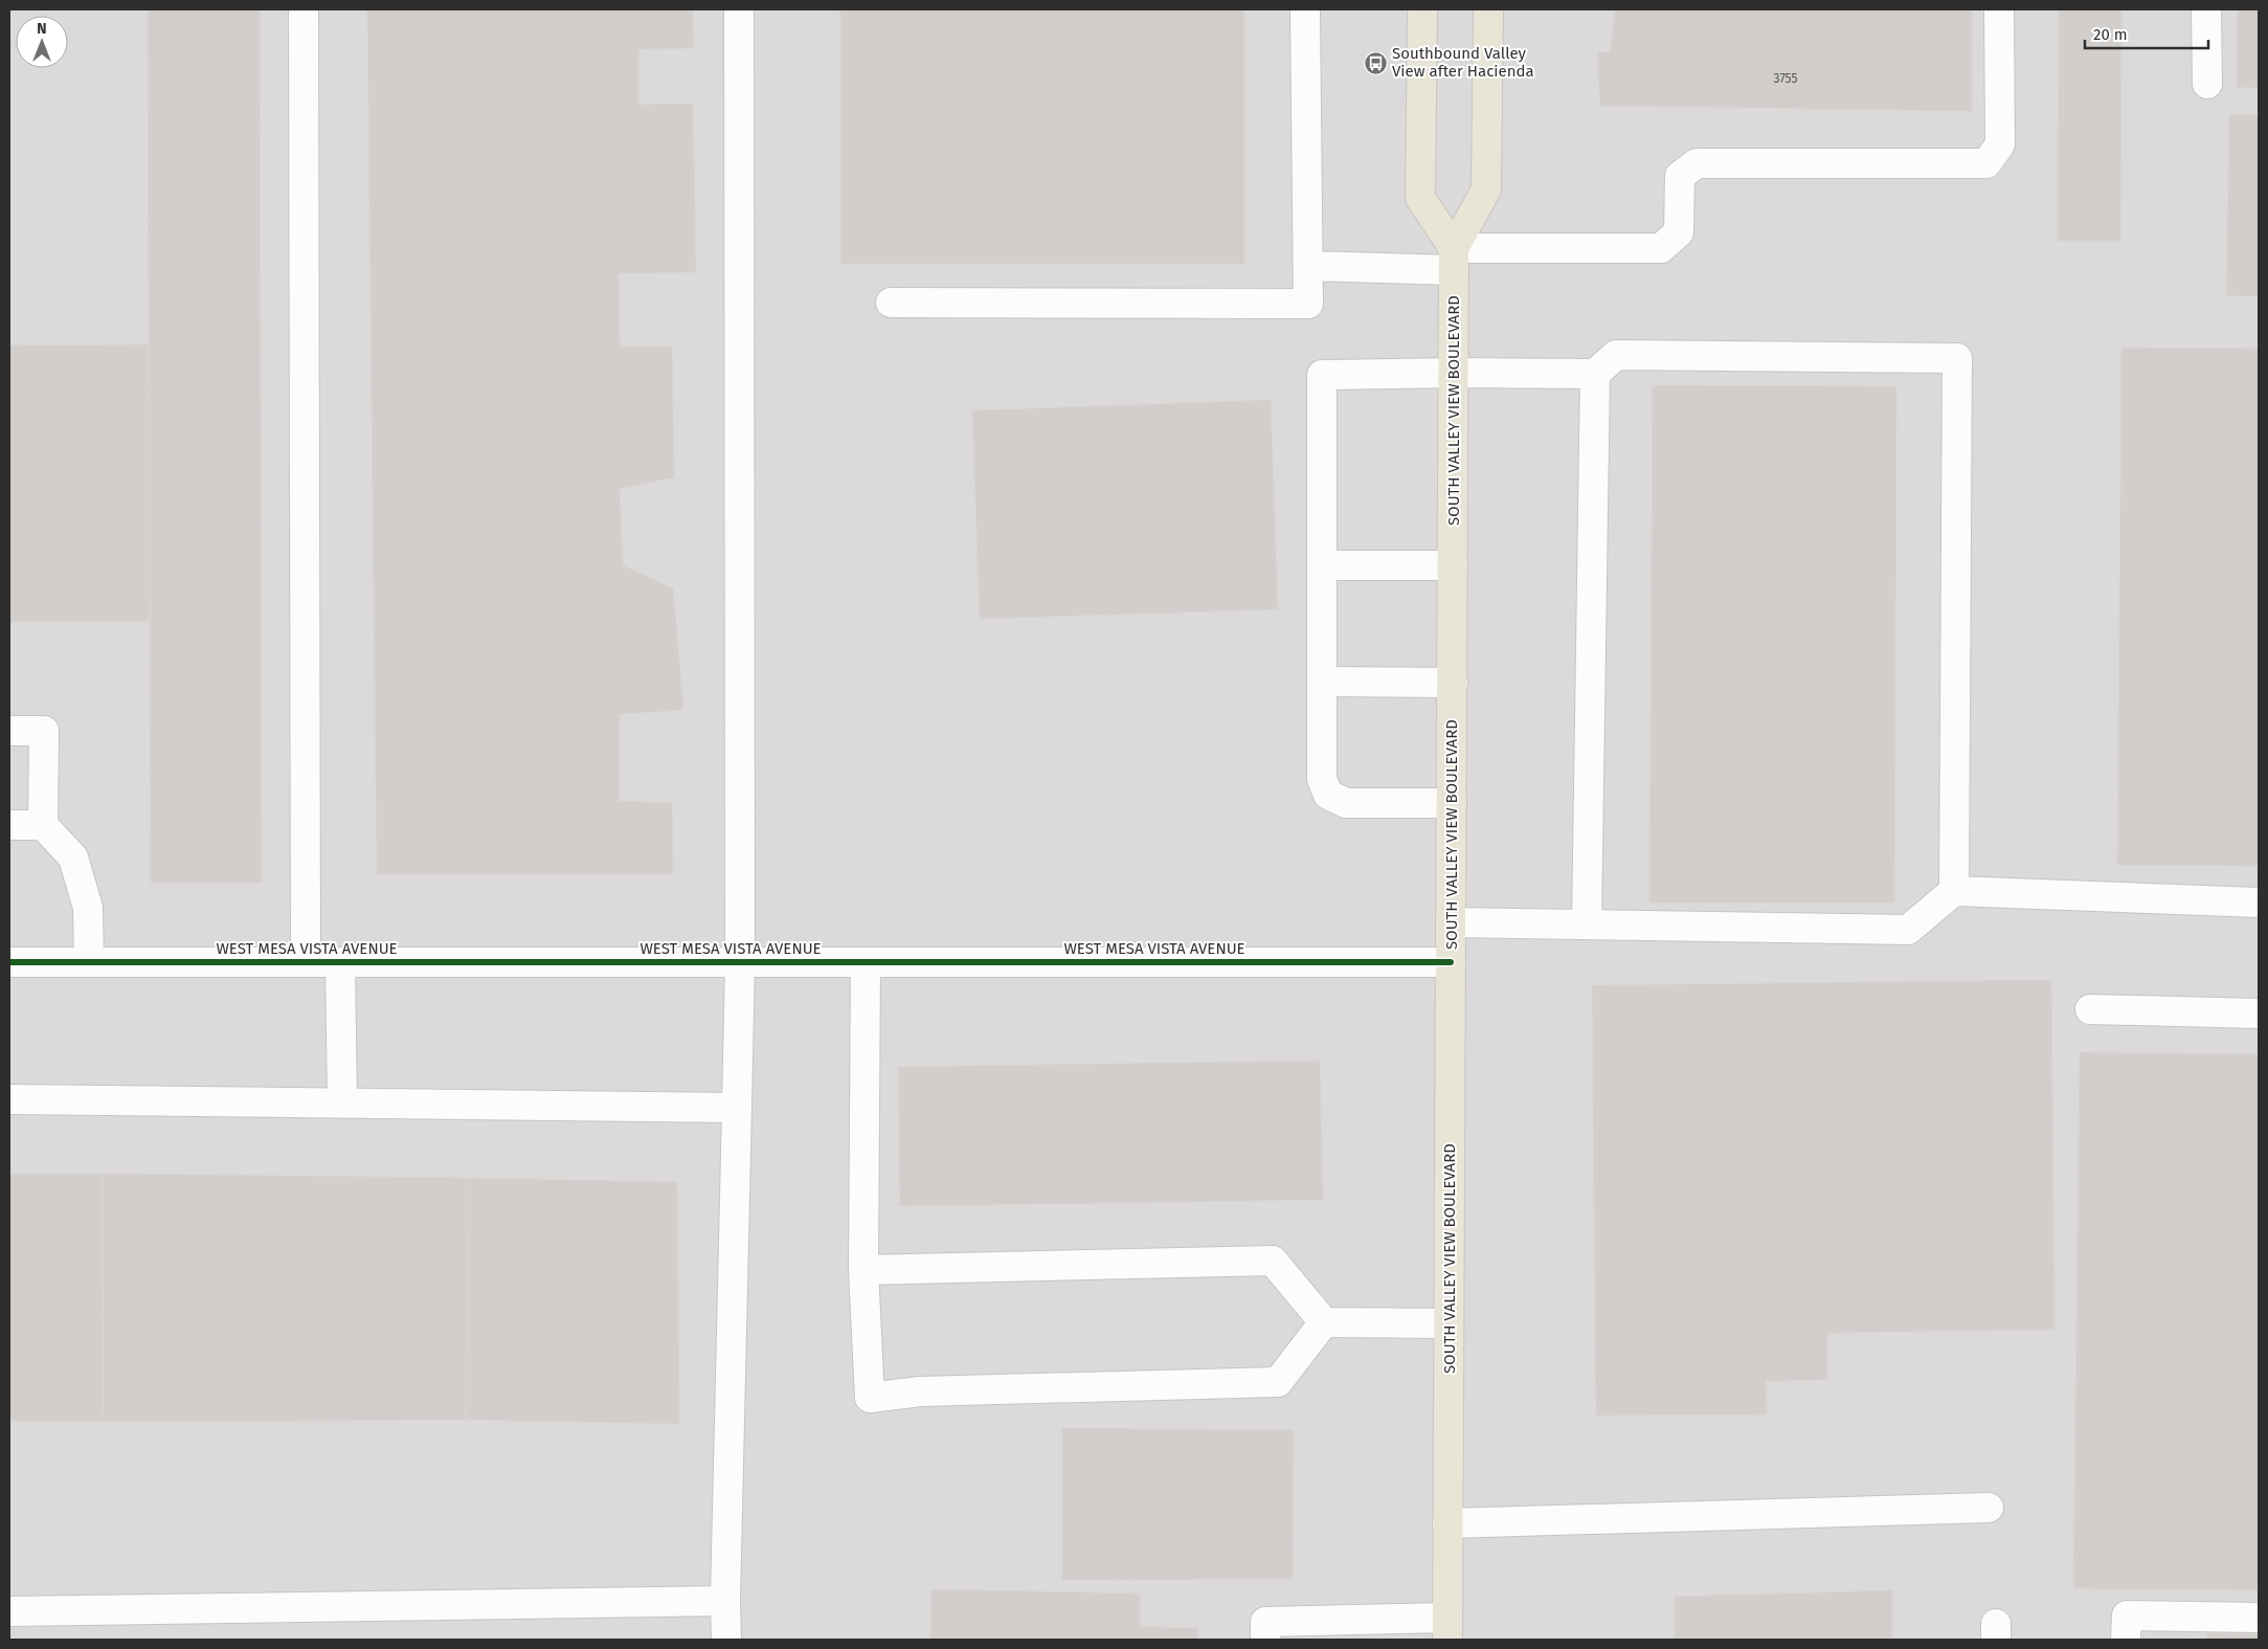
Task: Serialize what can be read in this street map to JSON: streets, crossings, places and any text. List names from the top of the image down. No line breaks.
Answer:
{"streets":{"main road":["SOUTH VALLEY VIEW BOULEVARD"],"street":["WEST MESA VISTA AVENUE"]},"crossings":[["SOUTH VALLEY VIEW BOULEVARD","WEST MESA VISTA AVENUE"]],"places":{"bus stop":["Southbound Valley View after Hacienda"]},"house_numbers":["3755"],"scale_bar":"20 m","north":"top"}
